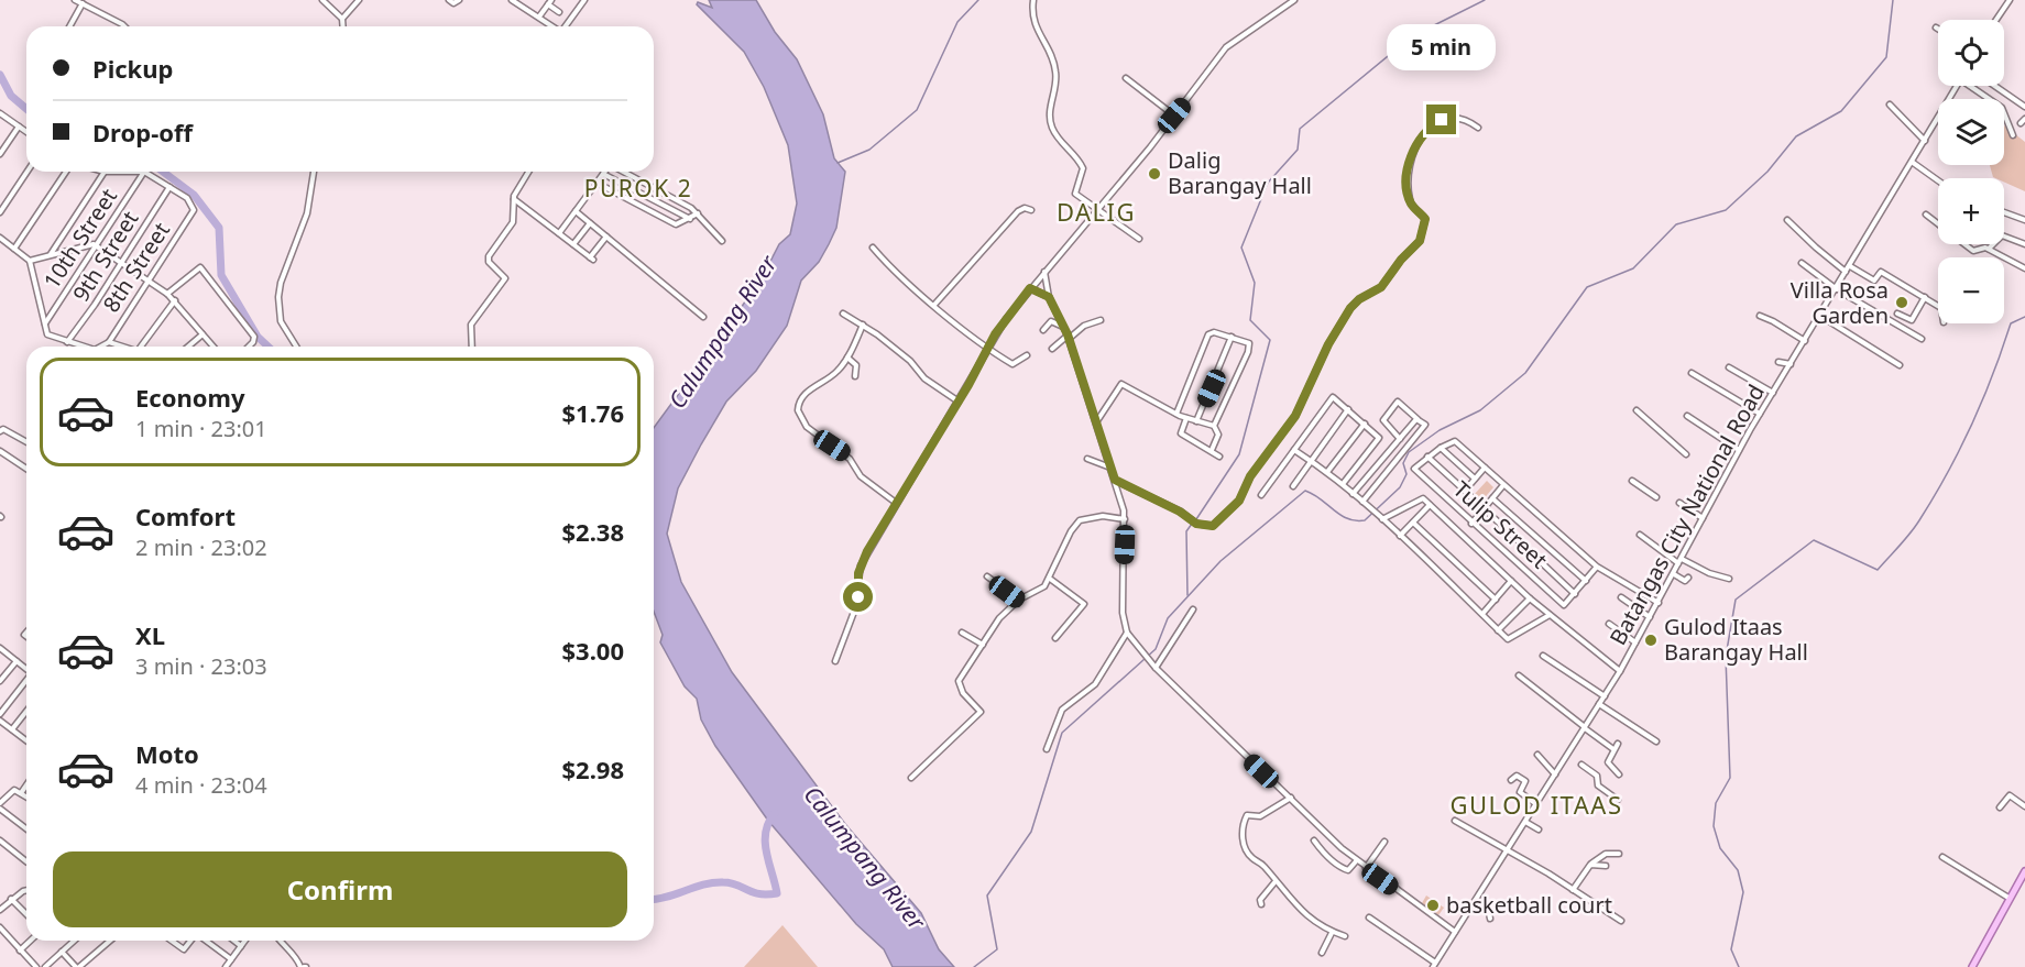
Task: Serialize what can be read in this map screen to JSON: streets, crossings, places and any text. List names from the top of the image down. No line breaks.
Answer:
{"streets":{"street":["10th Street","9th Street","8th Street","Batangas City National Road","Tulip Street"]},"crossings":[["9th Street","8th Street"]],"districts":["PUROK 2","DALIG","GULOD ITAAS"],"water":["Calumpang River"],"places":["Dalig Barangay Hall","Villa Rosa Garden","Gulod Itaas Barangay Hall","basketball court"],"page":{"map_buttons":["+","−"],"bubble":"5 min","banner":["Pickup","Drop-off"],"list":[{"name":"Economy","note":"1 min · 23:01","value":"$1.76"},{"name":"Comfort","note":"2 min · 23:02","value":"$2.38"},{"name":"XL","note":"3 min · 23:03","value":"$3.00"},{"name":"Moto","note":"4 min · 23:04","value":"$2.98"}],"buttons":"Confirm"}}
